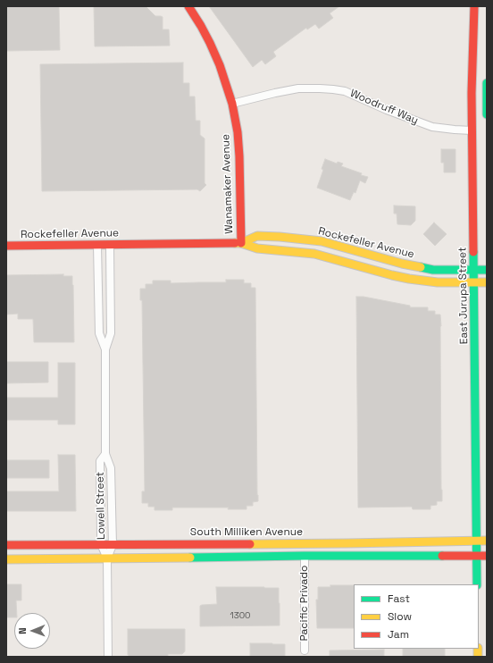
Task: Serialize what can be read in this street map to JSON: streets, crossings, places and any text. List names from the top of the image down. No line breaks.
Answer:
{"streets":{"main road":["Wanamaker Avenue","Rockefeller Avenue","East Jurupa Street","South Milliken Avenue"],"street":["Woodruff Way","Lowell Street","Pacific Privado"]},"crossings":[["Woodruff Way","Wanamaker Avenue"],["Woodruff Way","East Jurupa Street"],["Wanamaker Avenue","Rockefeller Avenue"],["Rockefeller Avenue","East Jurupa Street"],["Rockefeller Avenue","Lowell Street"],["East Jurupa Street","South Milliken Avenue"],["Lowell Street","South Milliken Avenue"]],"house_numbers":["1300"],"legend":["Fast","Slow","Jam"],"north":"left"}
